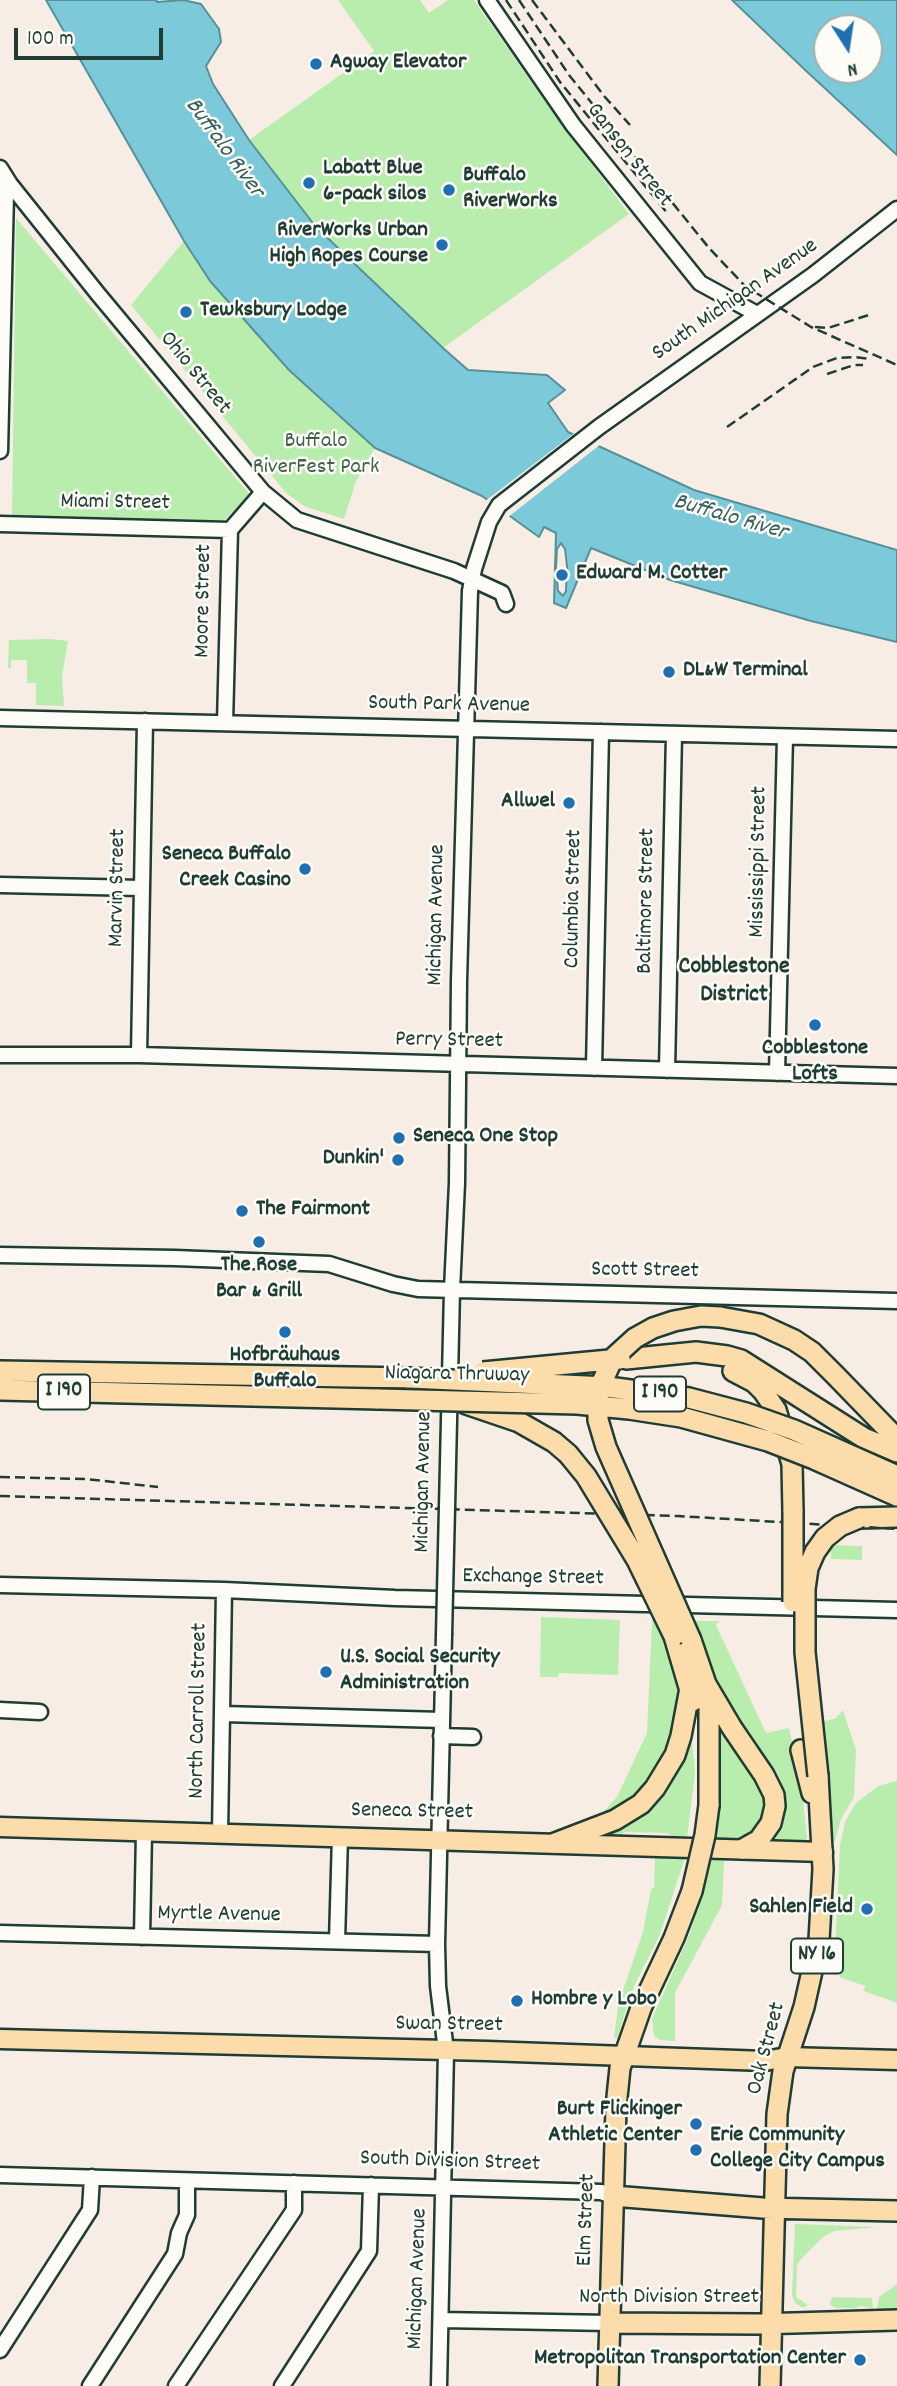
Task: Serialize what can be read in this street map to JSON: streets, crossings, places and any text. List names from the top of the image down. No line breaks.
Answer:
{"streets":{"highway":["Niagara Thruway","I 190","NY 16","Oak Street","South Division Street","Elm Street","North Division Street"],"main road":["Seneca Street","Swan Street"],"street":["Ganson Street","South Michigan Avenue","Ohio Street","Miami Street","Moore Street","South Park Avenue","Mississippi Street","Marvin Street","Columbia Street","Baltimore Street","Michigan Avenue","Perry Street","Scott Street","Exchange Street","North Carroll Street","Myrtle Avenue"]},"crossings":[["Ganson Street","South Michigan Avenue"],["South Michigan Avenue","Ohio Street"],["South Michigan Avenue","Michigan Avenue"],["Ohio Street","Moore Street"],["Ohio Street","Michigan Avenue"],["Miami Street","Moore Street"],["Moore Street","South Park Avenue"],["South Park Avenue","Mississippi Street"],["South Park Avenue","Marvin Street"],["South Park Avenue","Columbia Street"],["South Park Avenue","Baltimore Street"],["South Park Avenue","Michigan Avenue"],["Mississippi Street","Perry Street"],["Marvin Street","Perry Street"],["Columbia Street","Perry Street"],["Baltimore Street","Perry Street"],["Michigan Avenue","Perry Street"],["Michigan Avenue","Scott Street"],["Michigan Avenue","Seneca Street"],["Michigan Avenue","Myrtle Avenue"],["Michigan Avenue","Swan Street"],["Michigan Avenue","South Division Street"],["Michigan Avenue","North Division Street"],["Exchange Street","North Carroll Street"],["North Carroll Street","Seneca Street"],["Seneca Street","Oak Street"],["Swan Street","Oak Street"],["Swan Street","Elm Street"],["Oak Street","South Division Street"],["Oak Street","North Division Street"],["South Division Street","Elm Street"],["Elm Street","North Division Street"]],"districts":["Cobblestone District"],"water":["Buffalo River"],"parks":["Buffalo RiverFest Park"],"places":["Agway Elevator","Labatt Blue 6-pack silos","Buffalo RiverWorks","RiverWorks Urban High Ropes Course","Tewksbury Lodge","Edward M. Cotter","DL&W Terminal","Allwel","Seneca Buffalo Creek Casino","Cobblestone Lofts","Seneca One Stop","Dunkin'","The Fairmont","The Rose Bar & Grill","Hofbräuhaus Buffalo","U.S. Social Security Administration","Sahlen Field","Hombre y Lobo","Burt Flickinger Athletic Center","Erie Community College City Campus","Metropolitan Transportation Center"],"scale_bar":"100 m","north":"bottom"}
